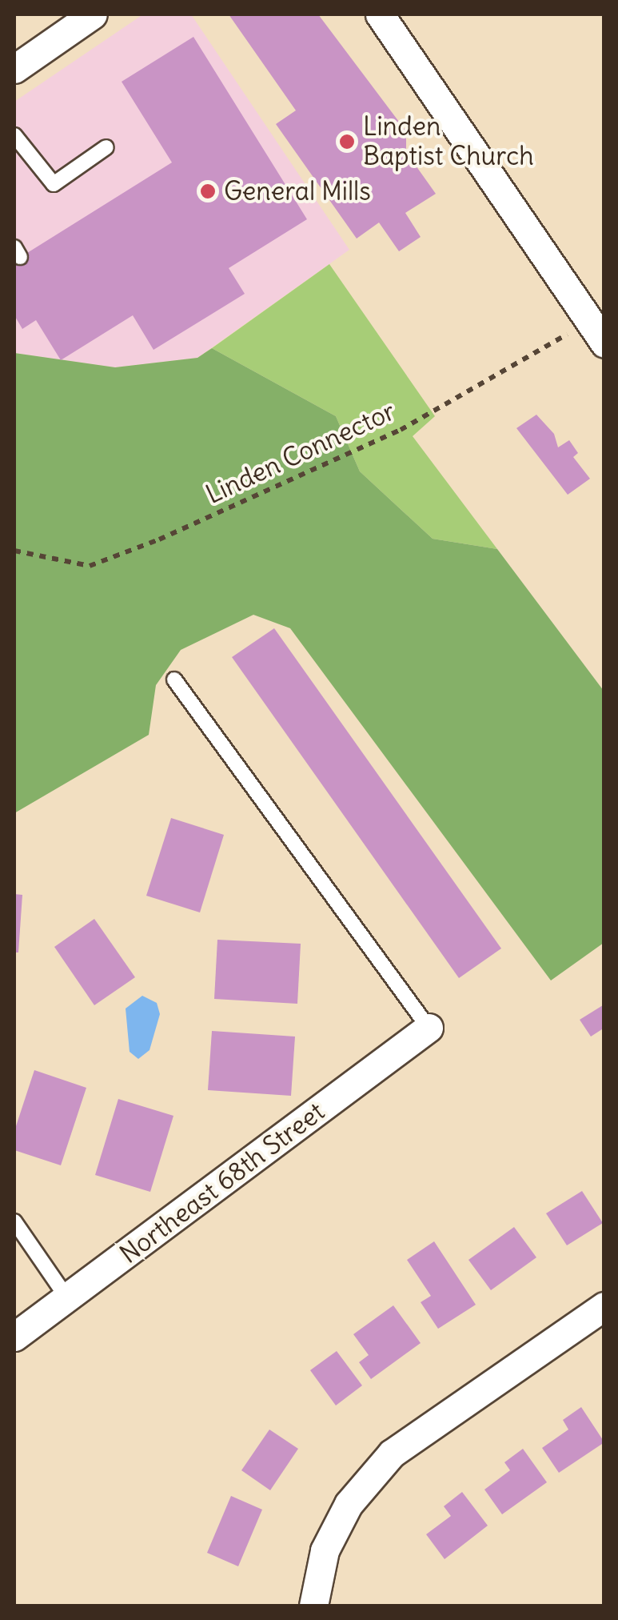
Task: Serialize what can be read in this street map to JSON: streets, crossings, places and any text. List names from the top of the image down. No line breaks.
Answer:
{"streets":{"street":["Northeast 68th Street"],"path":["Linden Connector"]},"places":["Linden Baptist Church","General Mills"]}
